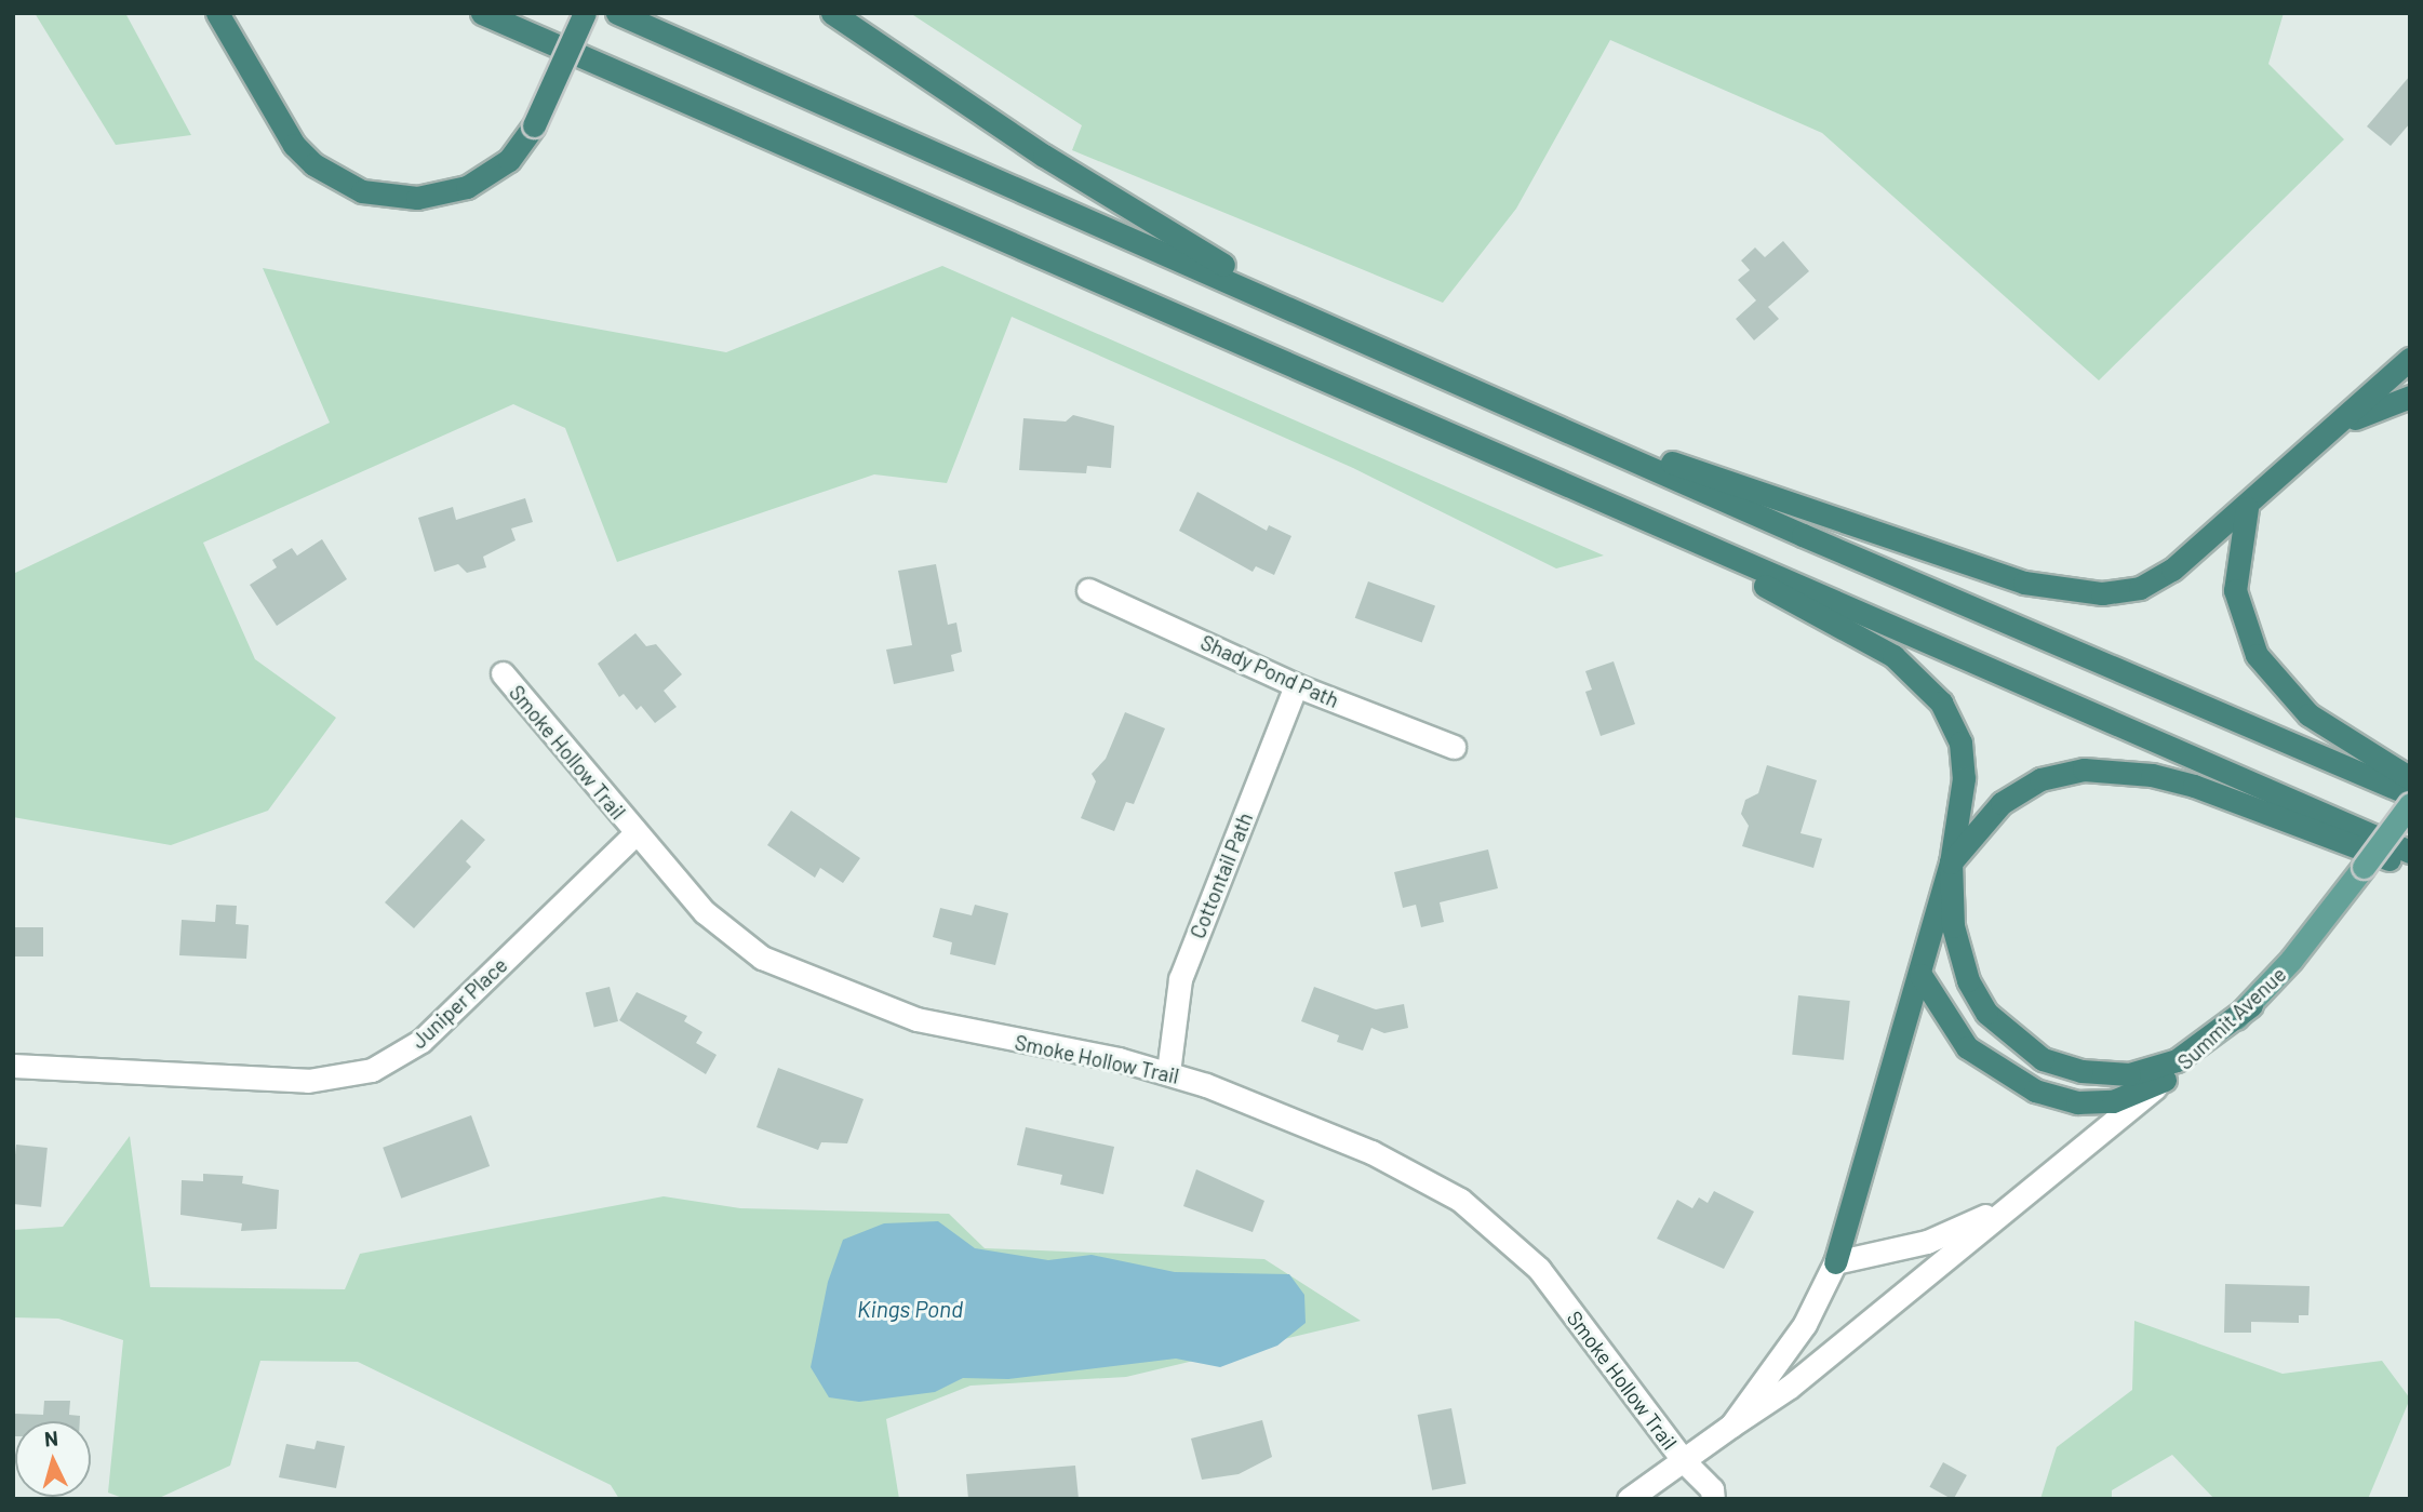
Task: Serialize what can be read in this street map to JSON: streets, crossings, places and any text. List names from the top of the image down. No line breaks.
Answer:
{"streets":{"main road":["Summit Avenue"],"street":["Shady Pond Path","Smoke Hollow Trail","Cottontail Path","Juniper Place"]},"crossings":[["Shady Pond Path","Cottontail Path"],["Smoke Hollow Trail","Cottontail Path"],["Smoke Hollow Trail","Juniper Place"],["Smoke Hollow Trail","Summit Avenue"]],"water":["Kings Pond"],"north":"top"}
